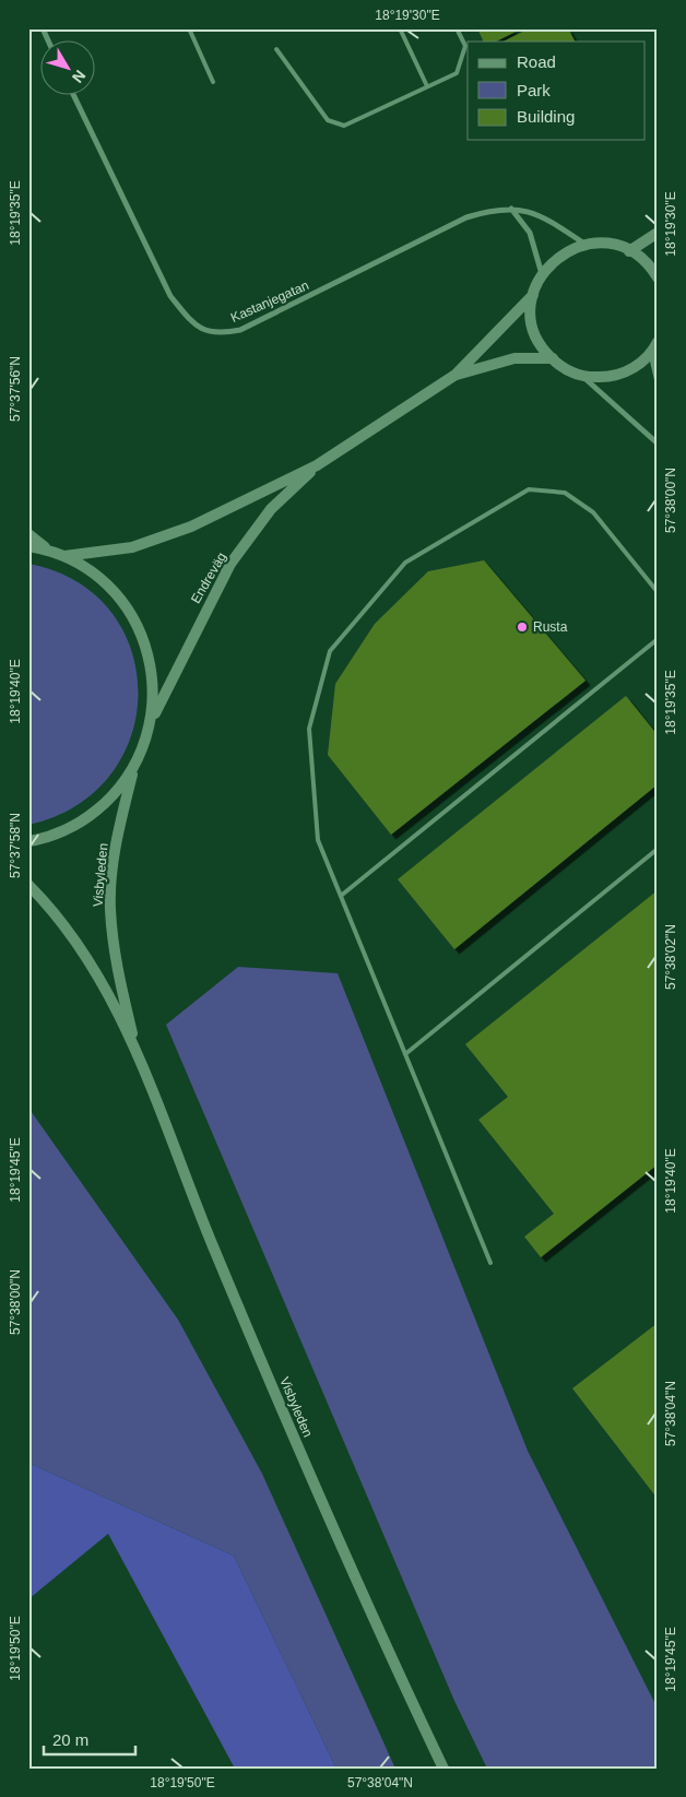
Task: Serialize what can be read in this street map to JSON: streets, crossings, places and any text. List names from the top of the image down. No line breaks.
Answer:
{"streets":{"main road":["Endreväg","Visbyleden"],"street":["Kastanjegatan"]},"places":["Rusta"],"legend":["Road","Park","Building"],"scale_bar":"20 m","north":"bottom right","coordinates":["18°19'30\"E","18°19'35\"E","57°37'56\"N","57°38'00\"N","18°19'40\"E","57°37'58\"N","57°38'02\"N","18°19'45\"E","57°38'04\"N","18°19'50\"E"]}
